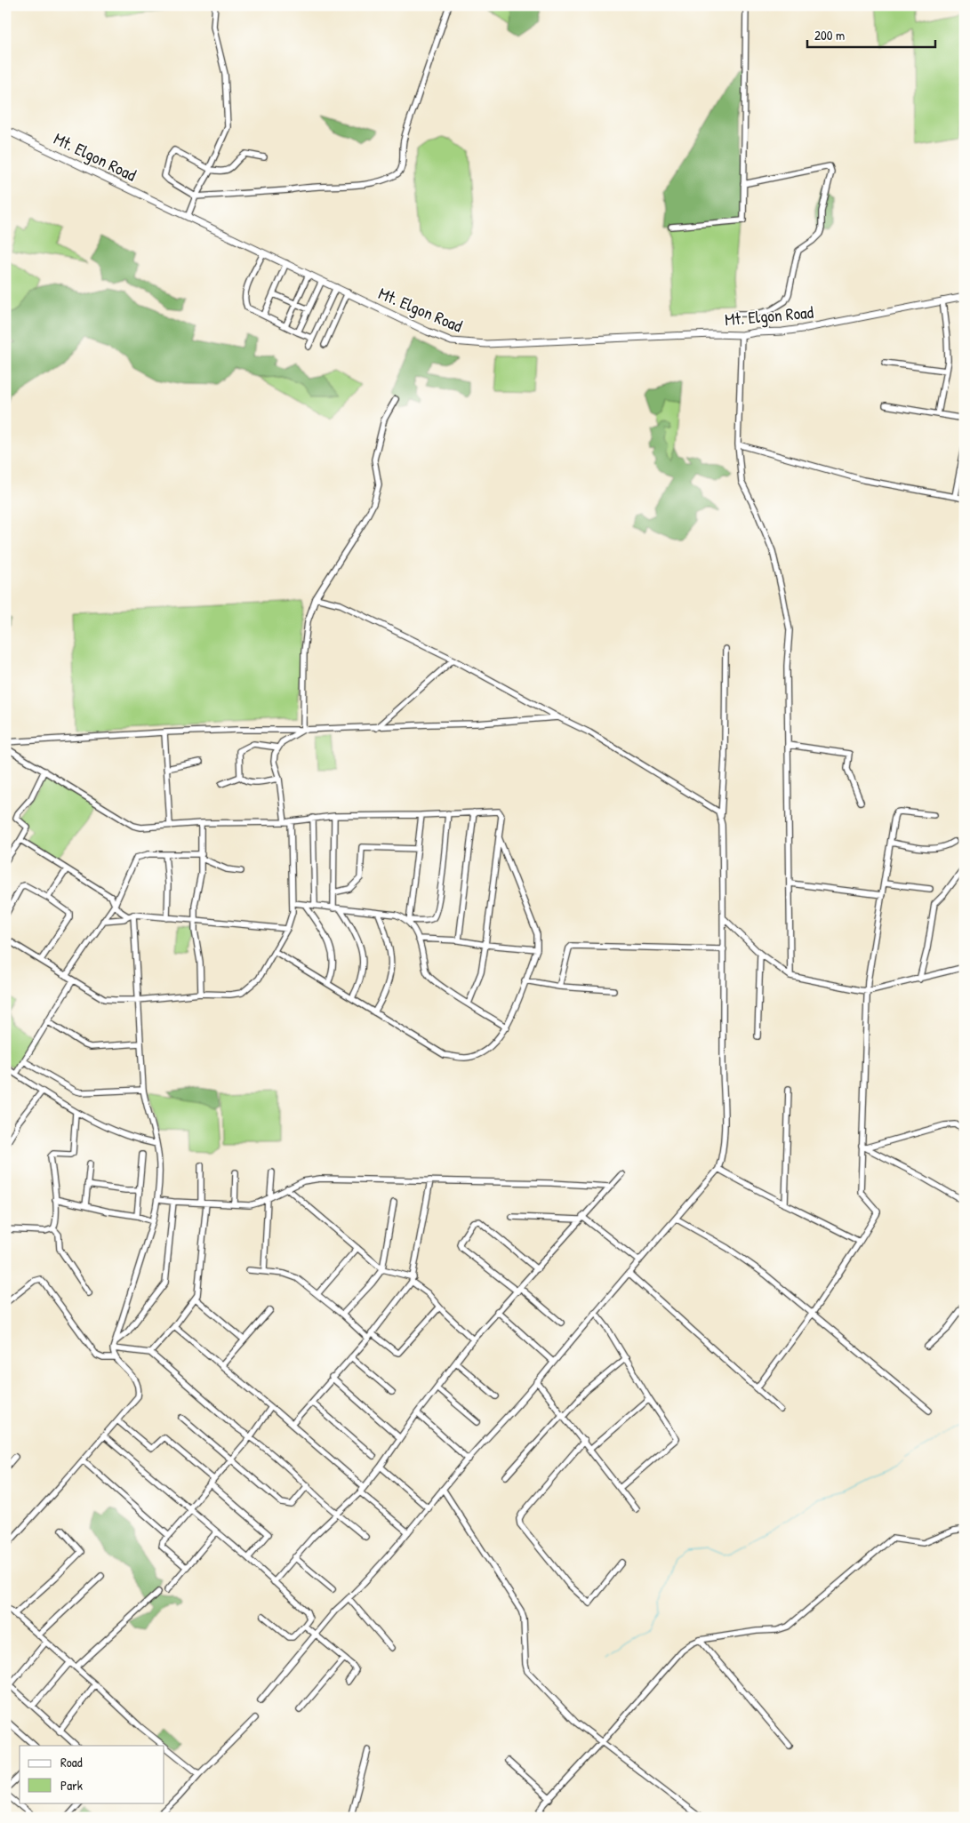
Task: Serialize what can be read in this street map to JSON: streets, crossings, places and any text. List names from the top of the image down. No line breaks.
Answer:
{"streets":{"street":["Mt. Elgon Road"]},"legend":["Road","Park"],"scale_bar":"200 m"}
